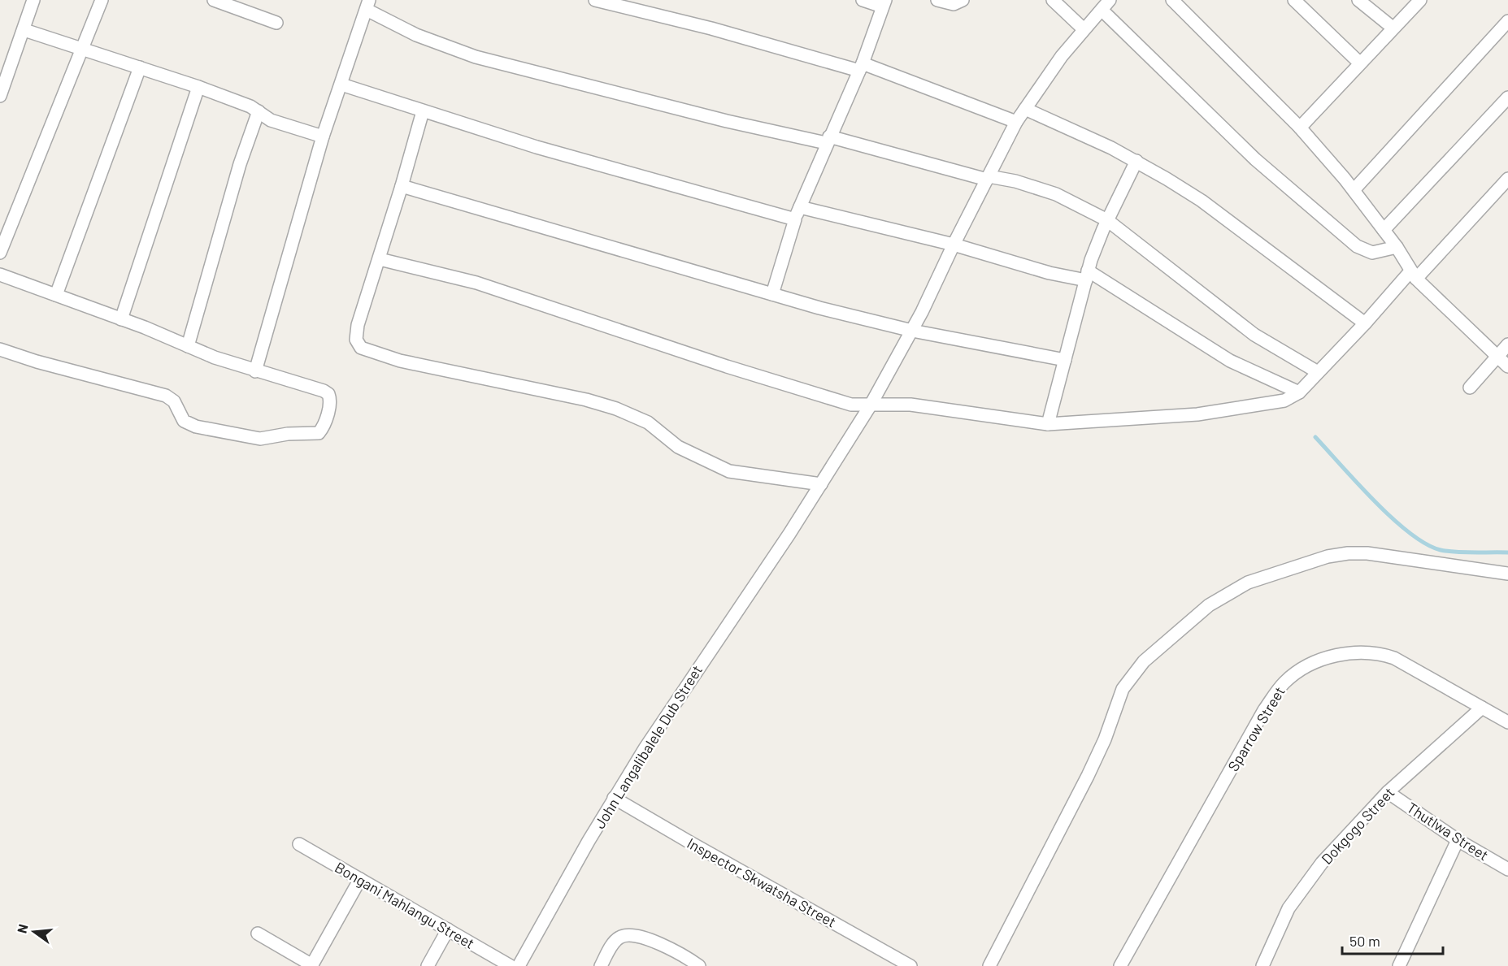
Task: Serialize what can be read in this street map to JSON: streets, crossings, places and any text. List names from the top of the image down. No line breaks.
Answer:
{"streets":{"street":["Sparrow Street","John Langalibalele Dub Street","Dokgogo Street","Thutlwa Street","Inspector Skwatsha Street","Bongani Mahlangu Street"]},"crossings":[["Sparrow Street","Dokgogo Street"],["John Langalibalele Dub Street","Inspector Skwatsha Street"],["Dokgogo Street","Thutlwa Street"]],"scale_bar":"50 m","north":"left"}
